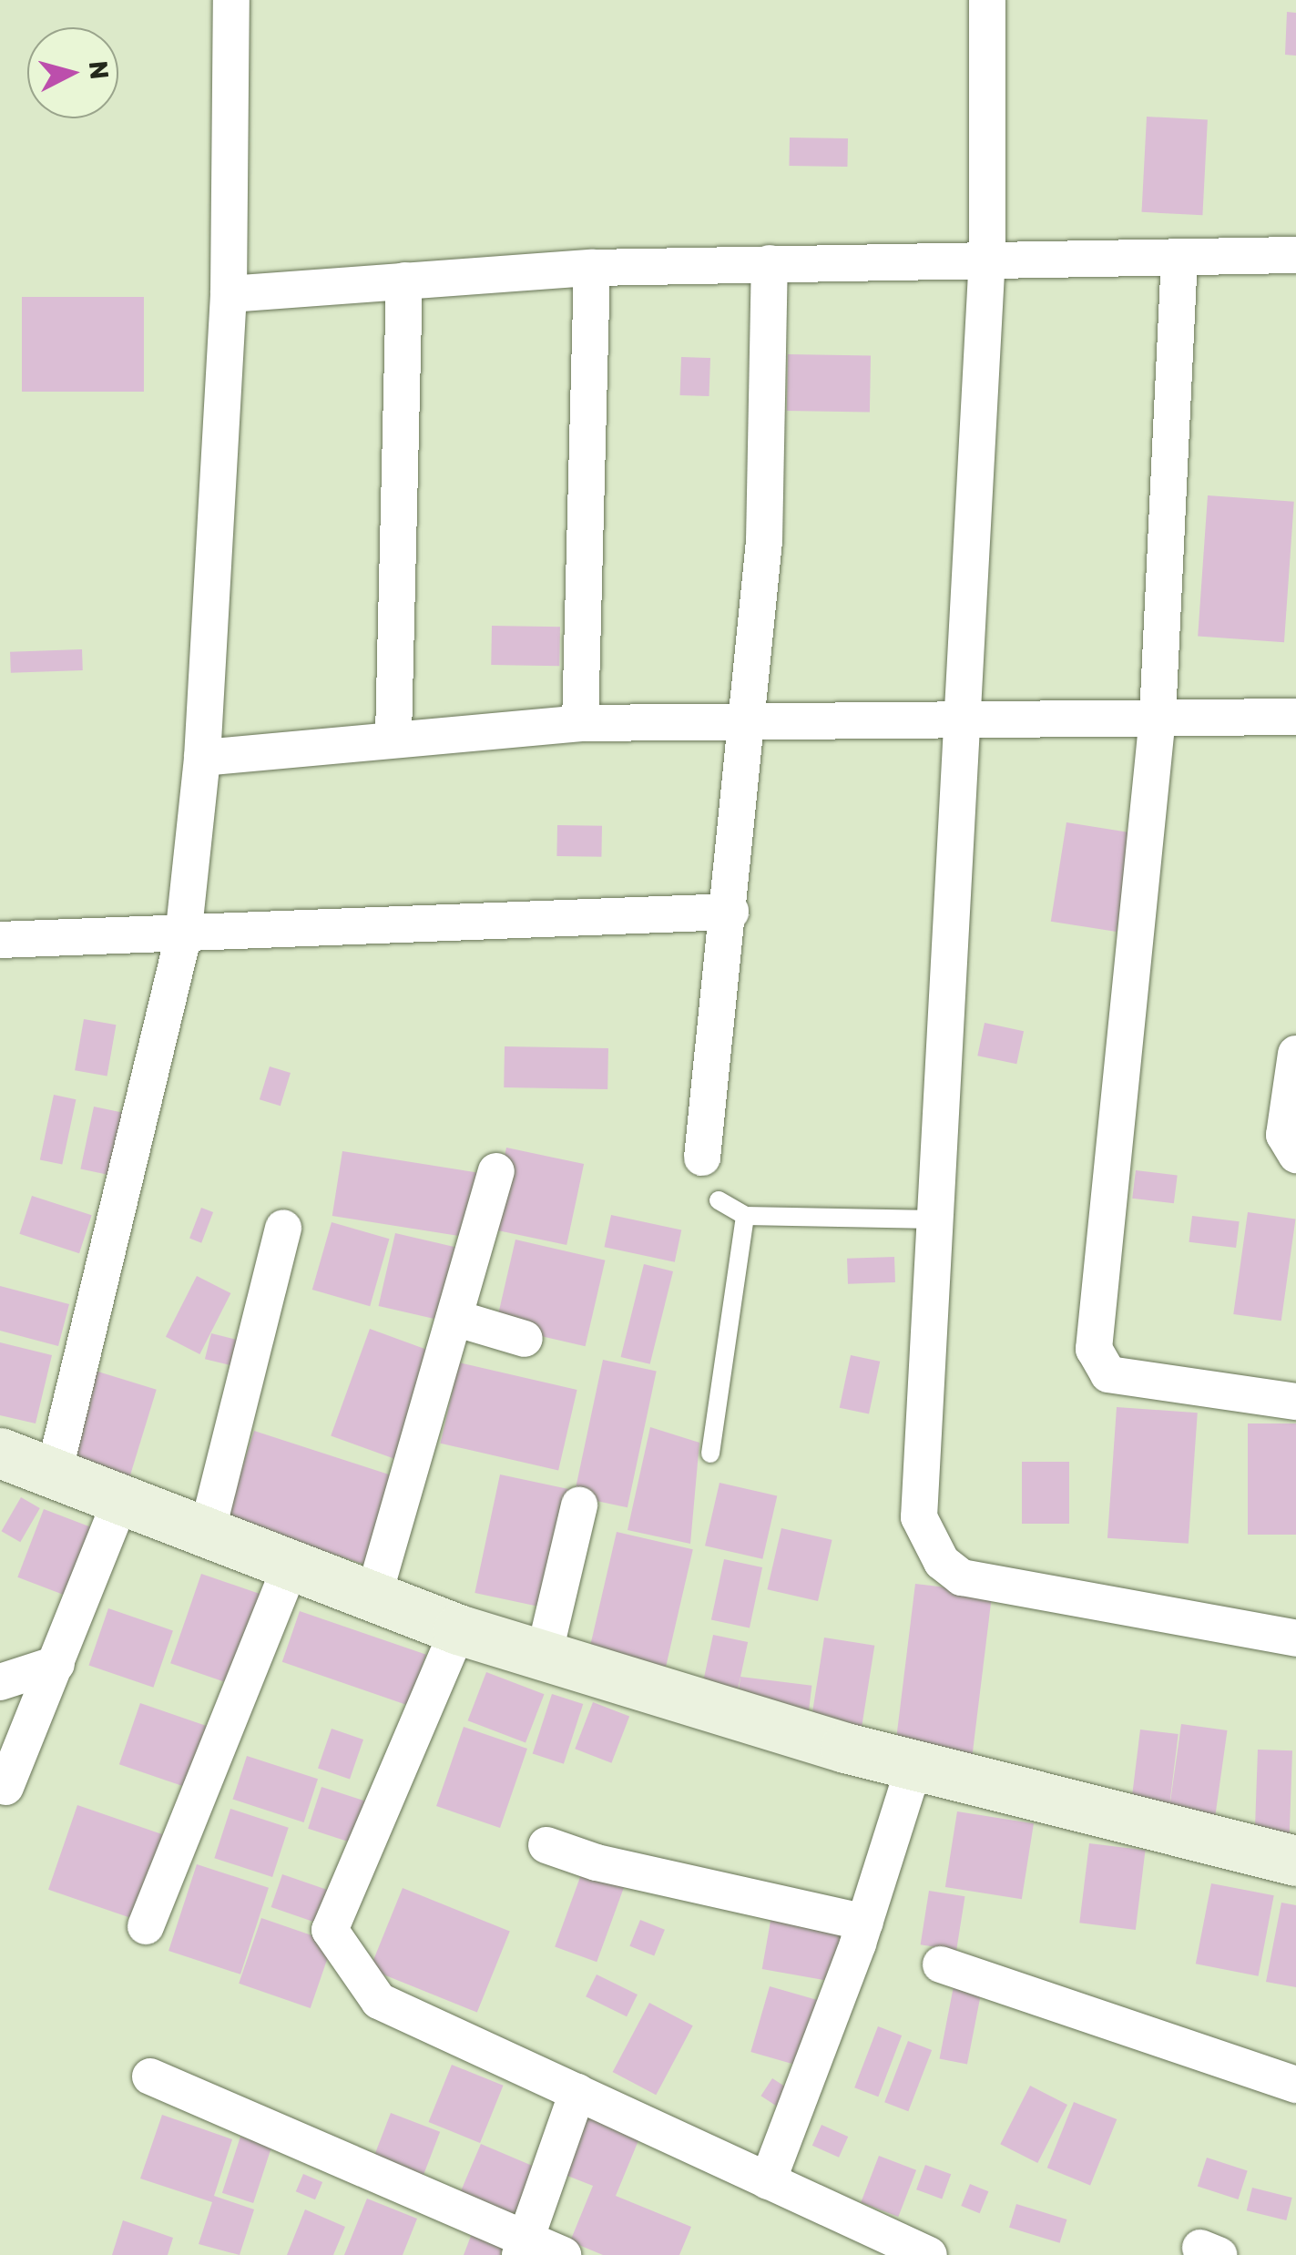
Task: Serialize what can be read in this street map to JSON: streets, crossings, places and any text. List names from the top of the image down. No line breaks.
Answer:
{"north":"right"}
